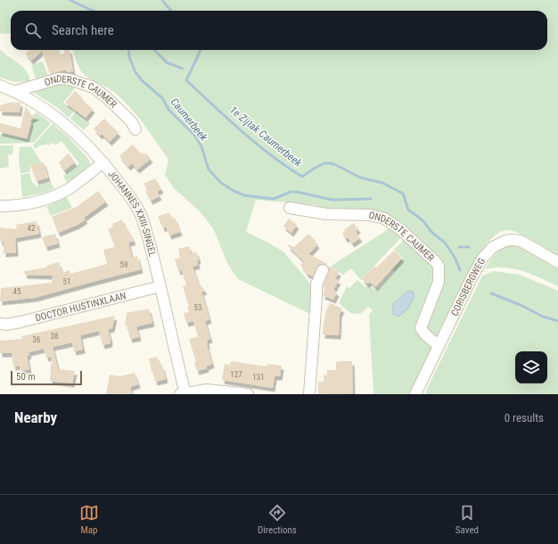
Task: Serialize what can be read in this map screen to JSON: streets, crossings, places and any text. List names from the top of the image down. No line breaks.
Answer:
{"streets":{"street":["ONDERSTE CAUMER","JOHANNES XXIII-SINGEL","CORISBERGWEG","DOCTOR HUSTINXLAAN"]},"crossings":[["ONDERSTE CAUMER","JOHANNES XXIII-SINGEL"],["ONDERSTE CAUMER","CORISBERGWEG"],["JOHANNES XXIII-SINGEL","DOCTOR HUSTINXLAAN"]],"water":["Caumerbeek","1e Zijtak Caumerbeek"],"house_numbers":["42","59","51","45","53","38","36","127","131"],"scale_bar":"50 m","page":{"search":"Search here","scale":"50 m","heading":["Nearby","0 results"],"nav":["Map","Directions","Saved"]}}
